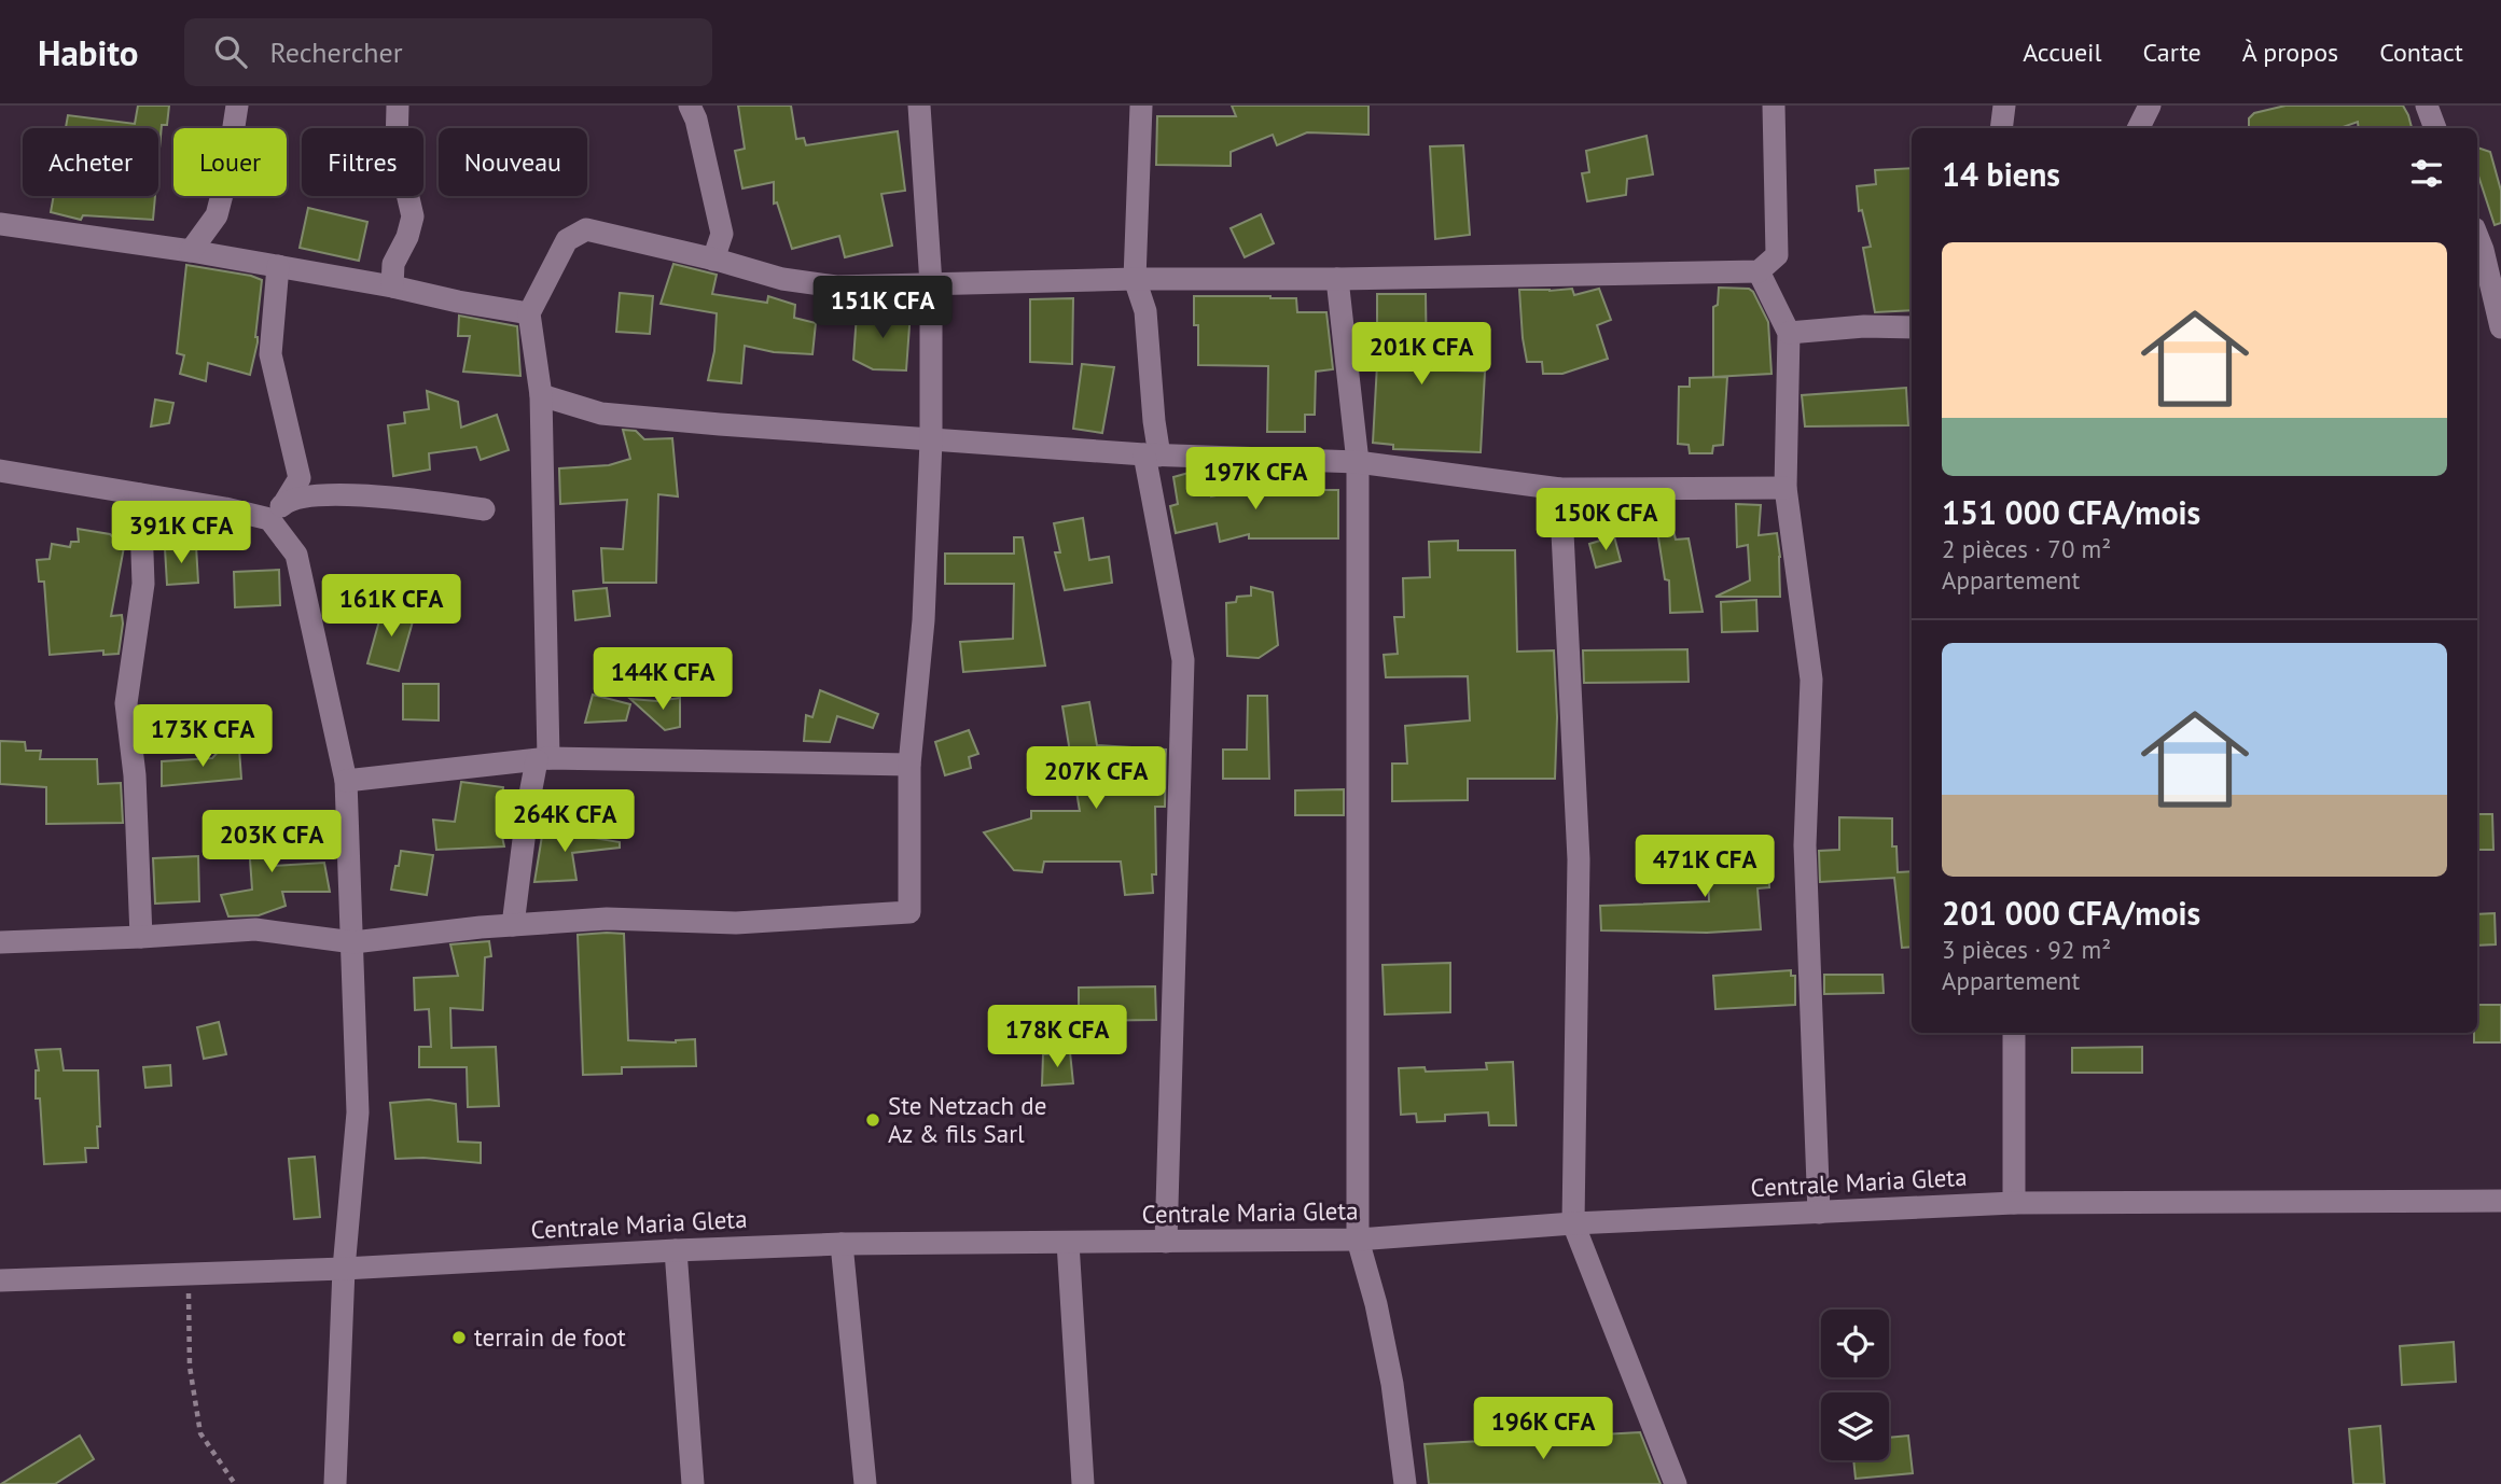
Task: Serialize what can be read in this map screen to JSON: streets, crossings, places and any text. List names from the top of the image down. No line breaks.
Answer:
{"streets":{"street":["Centrale Maria Gleta"]},"places":["Ste Netzach de Az & fils Sarl","terrain de foot"],"page":{"header":"Habito","search":"Rechercher","nav":["Accueil","Carte","À propos","Contact"],"chip":["Acheter","Louer","Filtres","Nouveau"],"heading":"14 biens","list":[{"name":"151 000 CFA/mois","note":"2 pièces · 70 m² · Appartement"},{"name":"201 000 CFA/mois","note":"3 pièces · 92 m² · Appartement"}],"price":["151K CFA","201K CFA","197K CFA","150K CFA","391K CFA","161K CFA","144K CFA","173K CFA","207K CFA","264K CFA","203K CFA","471K CFA","178K CFA","196K CFA"]}}
